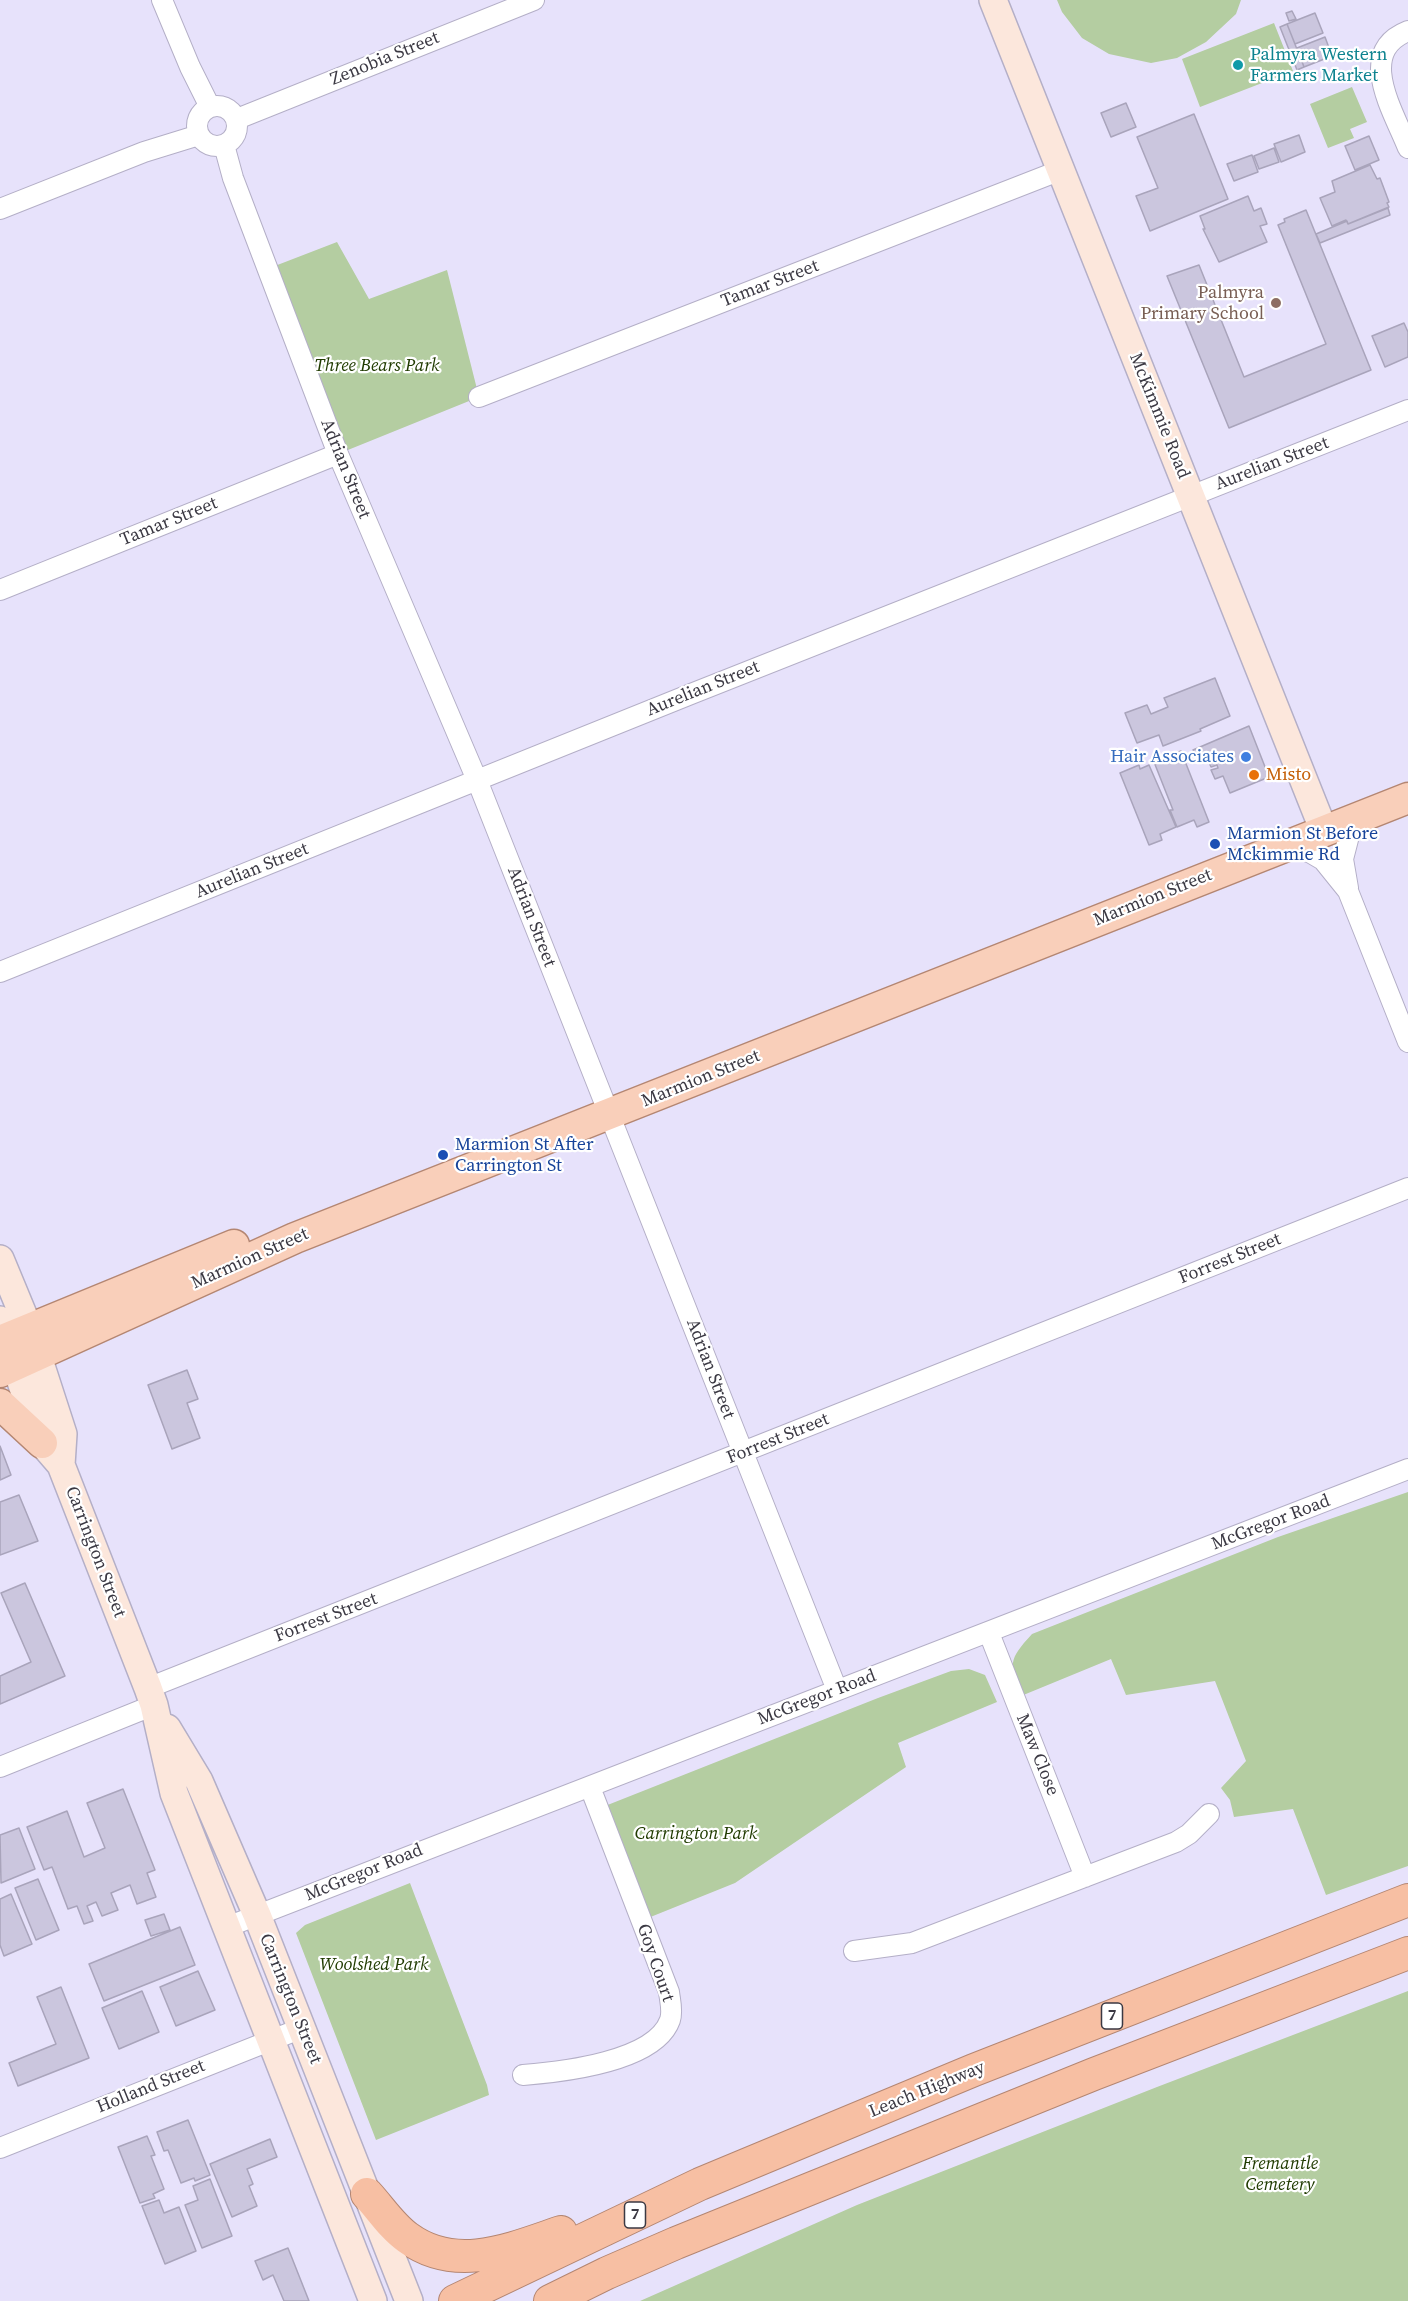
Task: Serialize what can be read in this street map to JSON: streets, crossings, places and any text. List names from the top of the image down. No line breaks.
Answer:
{"streets":{"highway":["7","Leach Highway"],"main road":["McKimmie Road","Marmion Street","Carrington Street"],"street":["Zenobia Street","Tamar Street","Aurelian Street","Adrian Street","Forrest Street","McGregor Road","Maw Close","Goy Court","Holland Street"]},"crossings":[["Zenobia Street","Adrian Street"],["Tamar Street","McKimmie Road"],["Tamar Street","Adrian Street"],["McKimmie Road","Aurelian Street"],["McKimmie Road","Marmion Street"],["Aurelian Street","Adrian Street"],["Adrian Street","Marmion Street"],["Adrian Street","Forrest Street"],["Adrian Street","McGregor Road"],["Marmion Street","Carrington Street"],["Forrest Street","Carrington Street"],["McGregor Road","Carrington Street"],["McGregor Road","Maw Close"],["McGregor Road","Goy Court"],["Carrington Street","Holland Street"]],"parks":["Three Bears Park","Carrington Park","Woolshed Park","Fremantle Cemetery"],"places":["Palmyra Western Farmers Market","Palmyra Primary School","Hair Associates","Misto","Marmion St Before Mckimmie Rd","Marmion St After Carrington St"]}
